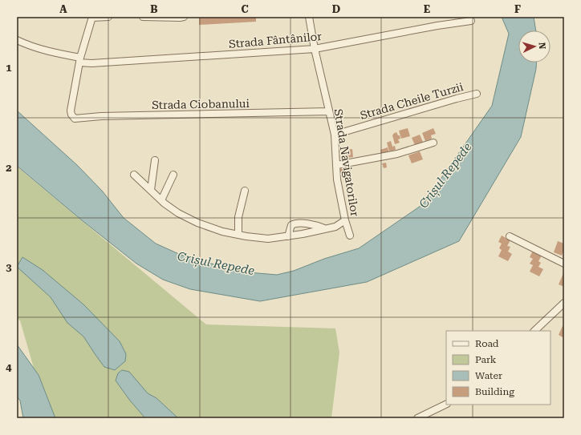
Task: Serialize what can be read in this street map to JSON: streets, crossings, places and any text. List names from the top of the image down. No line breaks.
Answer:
{"streets":{"street":["Strada Fântânilor","Strada Cheile Turzii","Strada Ciobanului","Strada Navigatorilor"]},"crossings":[["Strada Fântânilor","Strada Ciobanului"],["Strada Fântânilor","Strada Navigatorilor"],["Strada Cheile Turzii","Strada Navigatorilor"],["Strada Ciobanului","Strada Navigatorilor"]],"water":["Crișul Repede"],"legend":["Road","Park","Water","Building"],"north":"right","grid":{"columns":["A","B","C","D","E","F"],"rows":["1","2","3","4"]}}
